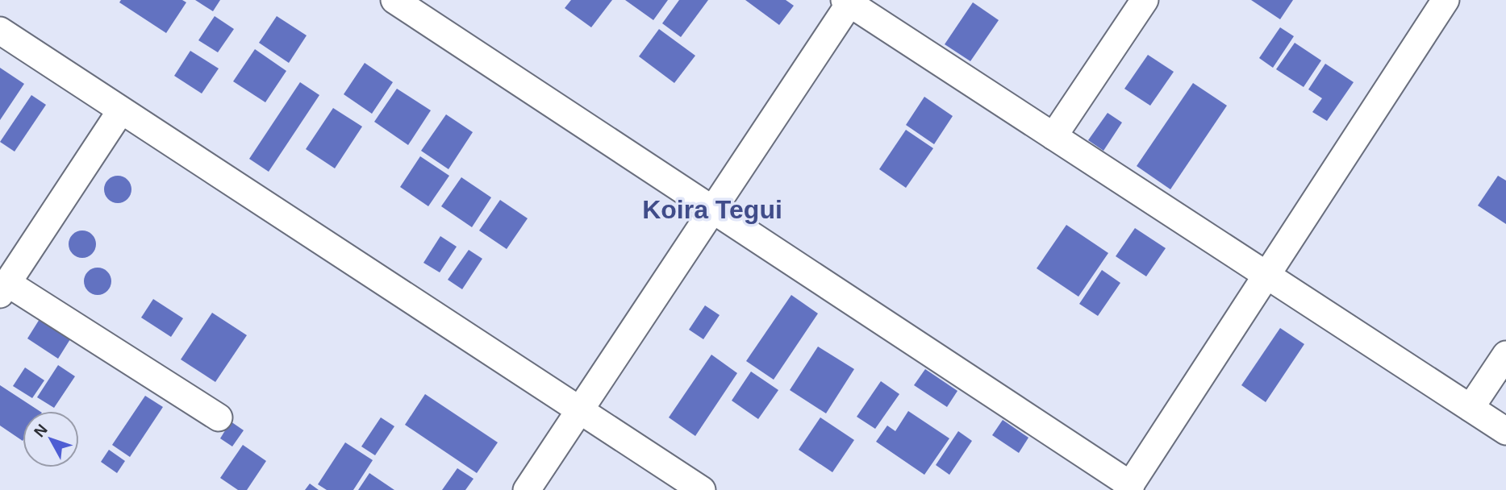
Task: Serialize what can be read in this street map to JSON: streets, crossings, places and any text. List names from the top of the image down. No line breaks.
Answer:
{"districts":["Koira Tegui"],"north":"top left"}
